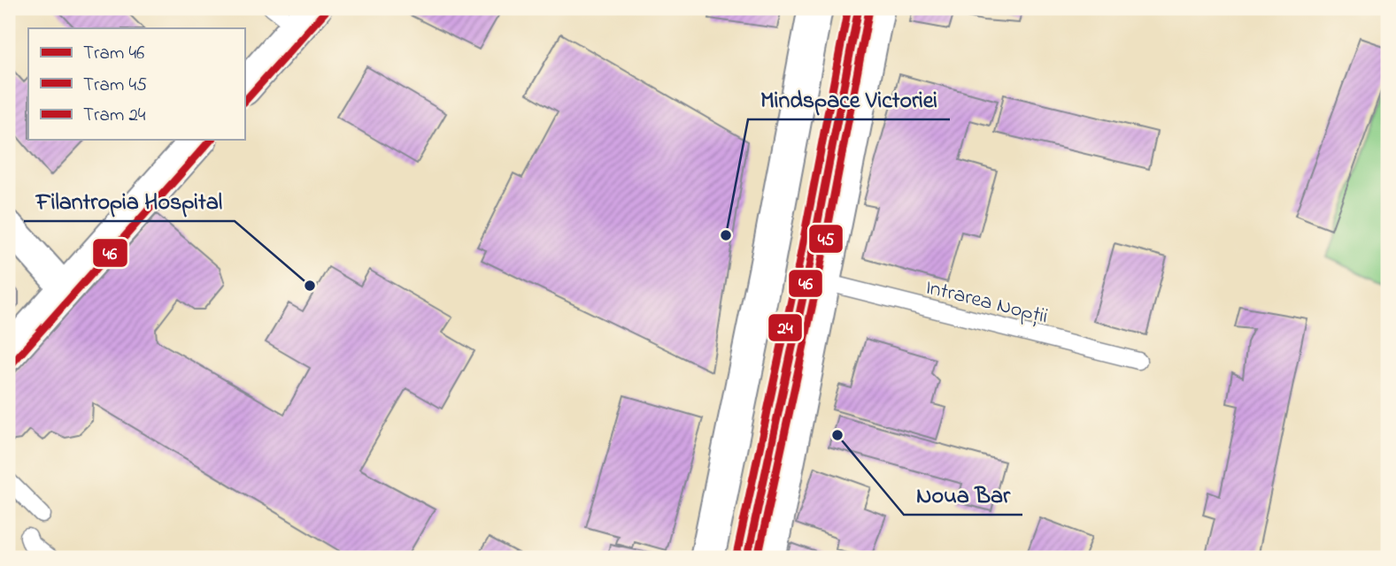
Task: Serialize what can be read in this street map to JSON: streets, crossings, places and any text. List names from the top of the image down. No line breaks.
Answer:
{"streets":{"lane":["Intrarea Nopții"]},"places":["Mindspace Victoriei","Filantropia Hospital","Noua Bar"],"lines":["tram line 46","tram line 24","tram line 45"],"legend":["Tram 46","Tram 45","Tram 24"]}
